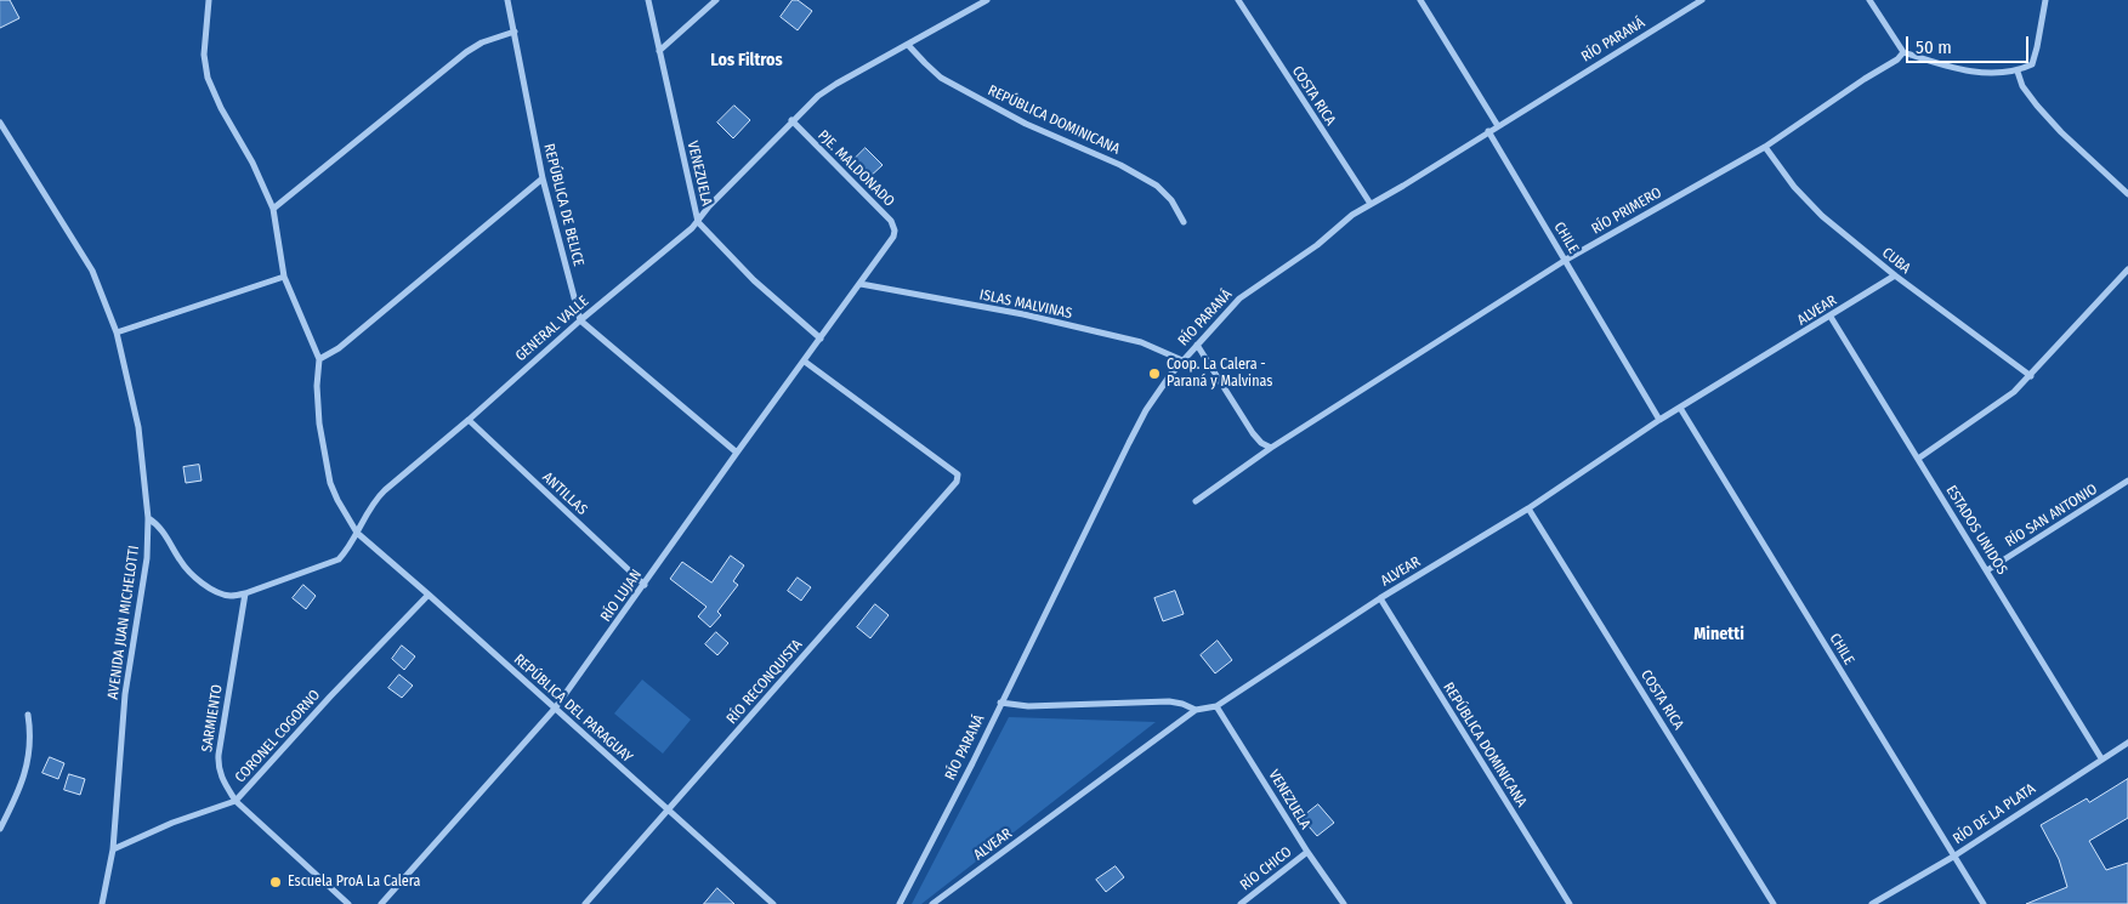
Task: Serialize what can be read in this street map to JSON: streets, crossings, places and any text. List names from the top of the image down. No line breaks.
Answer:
{"streets":{"street":["RÍO PARANÁ","COSTA RICA","REPÚBLICA DOMINICANA","PJE. MALDONADO","VENEZUELA","REPÚBLICA DE BELICE","RÍO PRIMERO","CHILE","CUBA","ISLAS MALVINAS","ALVEAR","GENERAL VALLE","ANTILLAS","RÍO SAN ANTONIO","ESTADOS UNIDOS","RÍO LUJAN","AVENIDA JUAN MICHELOTTI","RÍO RECONQUISTA","REPÚBLICA DEL PARAGUAY","SARMIENTO","CORONEL COGORNO","RÍO DE LA PLATA","RÍO CHICO"]},"crossings":[["RÍO PARANÁ","COSTA RICA"],["RÍO PARANÁ","CHILE"],["RÍO PARANÁ","ISLAS MALVINAS"],["COSTA RICA","ALVEAR"],["REPÚBLICA DOMINICANA","ALVEAR"],["REPÚBLICA DOMINICANA","GENERAL VALLE"],["PJE. MALDONADO","GENERAL VALLE"],["PJE. MALDONADO","RÍO LUJAN"],["VENEZUELA","ALVEAR"],["VENEZUELA","GENERAL VALLE"],["VENEZUELA","RÍO LUJAN"],["VENEZUELA","RÍO CHICO"],["REPÚBLICA DE BELICE","GENERAL VALLE"],["RÍO PRIMERO","CHILE"],["RÍO PRIMERO","CUBA"],["CHILE","ALVEAR"],["CHILE","RÍO DE LA PLATA"],["CUBA","ALVEAR"],["ISLAS MALVINAS","RÍO LUJAN"],["ALVEAR","ESTADOS UNIDOS"],["GENERAL VALLE","ANTILLAS"],["GENERAL VALLE","AVENIDA JUAN MICHELOTTI"],["GENERAL VALLE","REPÚBLICA DEL PARAGUAY"],["GENERAL VALLE","SARMIENTO"],["ANTILLAS","RÍO LUJAN"],["RÍO SAN ANTONIO","ESTADOS UNIDOS"],["ESTADOS UNIDOS","RÍO DE LA PLATA"],["RÍO LUJAN","RÍO RECONQUISTA"],["RÍO LUJAN","REPÚBLICA DEL PARAGUAY"],["AVENIDA JUAN MICHELOTTI","CORONEL COGORNO"],["RÍO RECONQUISTA","REPÚBLICA DEL PARAGUAY"],["REPÚBLICA DEL PARAGUAY","CORONEL COGORNO"],["SARMIENTO","CORONEL COGORNO"]],"districts":["Los Filtros","Minetti"],"places":["Coop. La Calera - Paraná y Malvinas","Escuela ProA La Calera"],"scale_bar":"50 m"}
